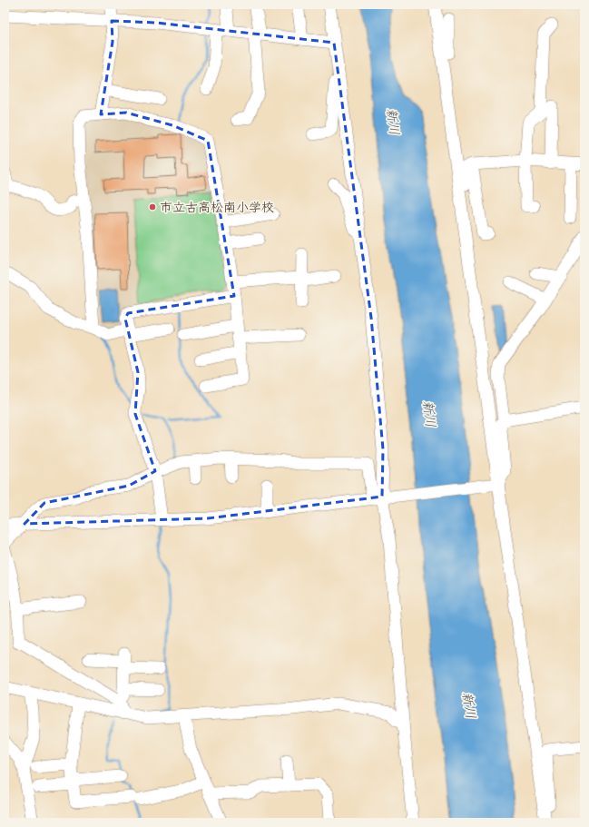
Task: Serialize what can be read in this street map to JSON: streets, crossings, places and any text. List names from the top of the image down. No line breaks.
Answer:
{"water":["新川"],"places":["市立古高松南小学校"]}
